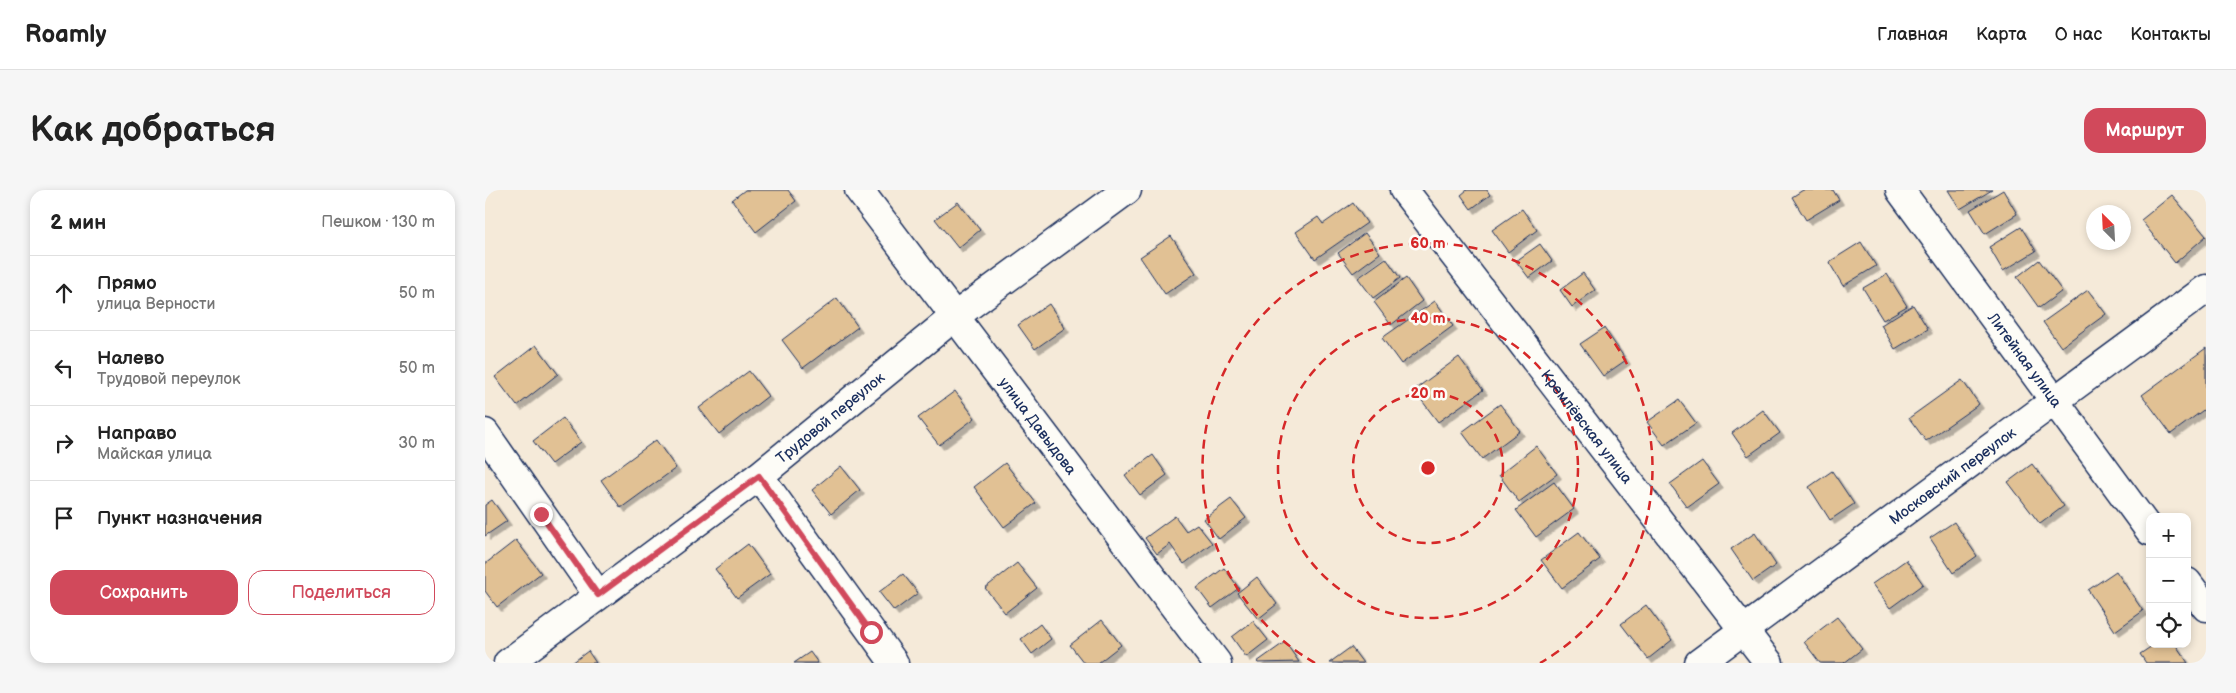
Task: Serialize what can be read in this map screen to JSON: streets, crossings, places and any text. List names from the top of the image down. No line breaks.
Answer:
{"streets":{"street":["Литейная улица","Трудовой переулок","Кремлёвская улица","улица Давыдова","Московский переулок"]},"crossings":[["Литейная улица","Московский переулок"],["Трудовой переулок","улица Давыдова"],["Кремлёвская улица","Московский переулок"]],"north":"top left","page":{"header":"Roamly","nav":["Главная","Карта","О нас","Контакты"],"buttons":["Маршрут",["Сохранить","Поделиться"]],"title":"Как добраться","heading":["2 мин","Пешком · 130 m"],"list":[["Прямо","улица Верности","50 m"],["Налево","Трудовой переулок","50 m"],["Направо","Майская улица","30 m"],"Пункт назначения"],"map_buttons":["+","−"]},"rings":["60 m","40 m","20 m"]}
